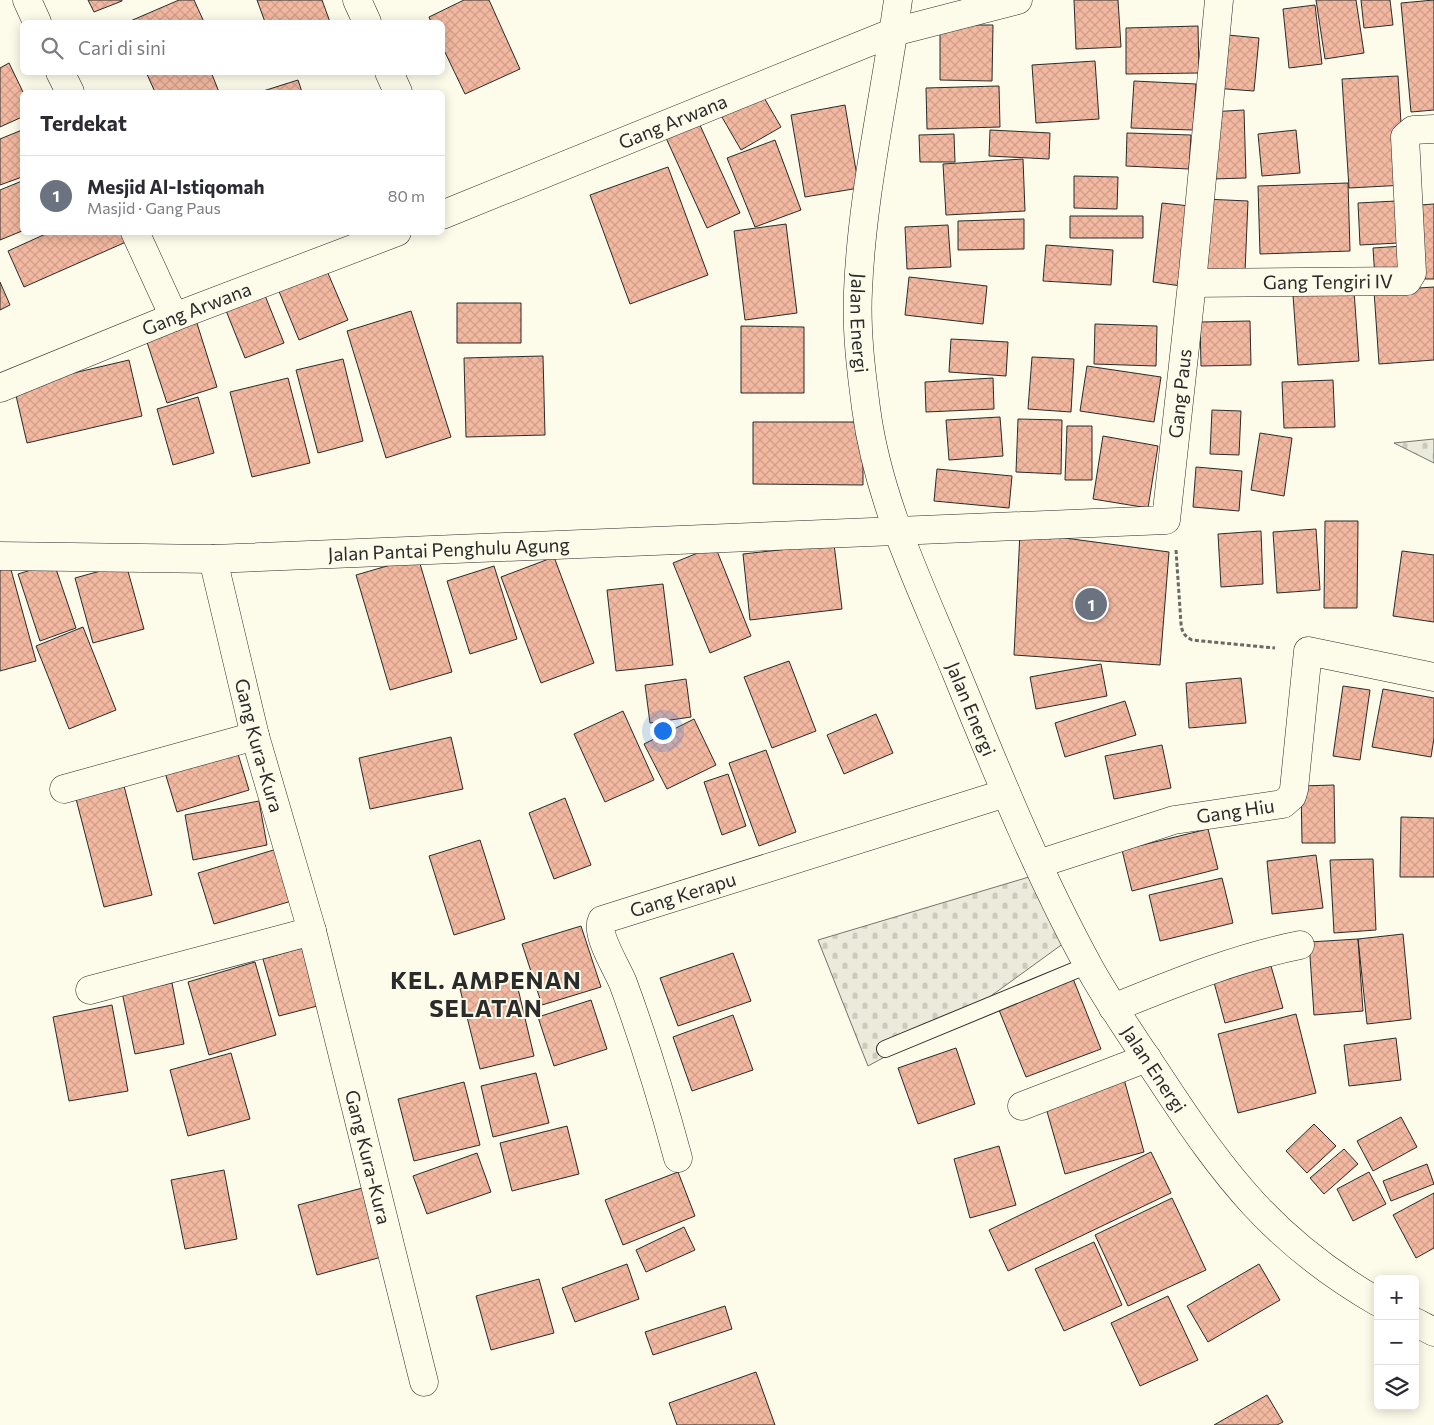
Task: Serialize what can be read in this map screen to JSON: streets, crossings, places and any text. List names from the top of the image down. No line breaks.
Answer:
{"streets":{"main road":["Gang Arwana","Gang Tengiri IV","Jalan Energi","Gang Paus","Jalan Pantai Penghulu Agung","Gang Kura-Kura","Gang Hiu","Gang Kerapu"]},"crossings":[["Gang Arwana","Jalan Energi"],["Gang Tengiri IV","Gang Paus"],["Jalan Energi","Jalan Pantai Penghulu Agung"],["Jalan Energi","Gang Hiu"],["Jalan Energi","Gang Kerapu"],["Jalan Pantai Penghulu Agung","Gang Kura-Kura"]],"districts":["KEL. AMPENAN SELATAN"],"page":{"search":"Cari di sini","heading":"Terdekat","list":[{"mark":"1","name":"Mesjid Al-Istiqomah","note":"Masjid · Gang Paus","value":"80 m"}],"pins":"1","map_buttons":["+","−"]}}
